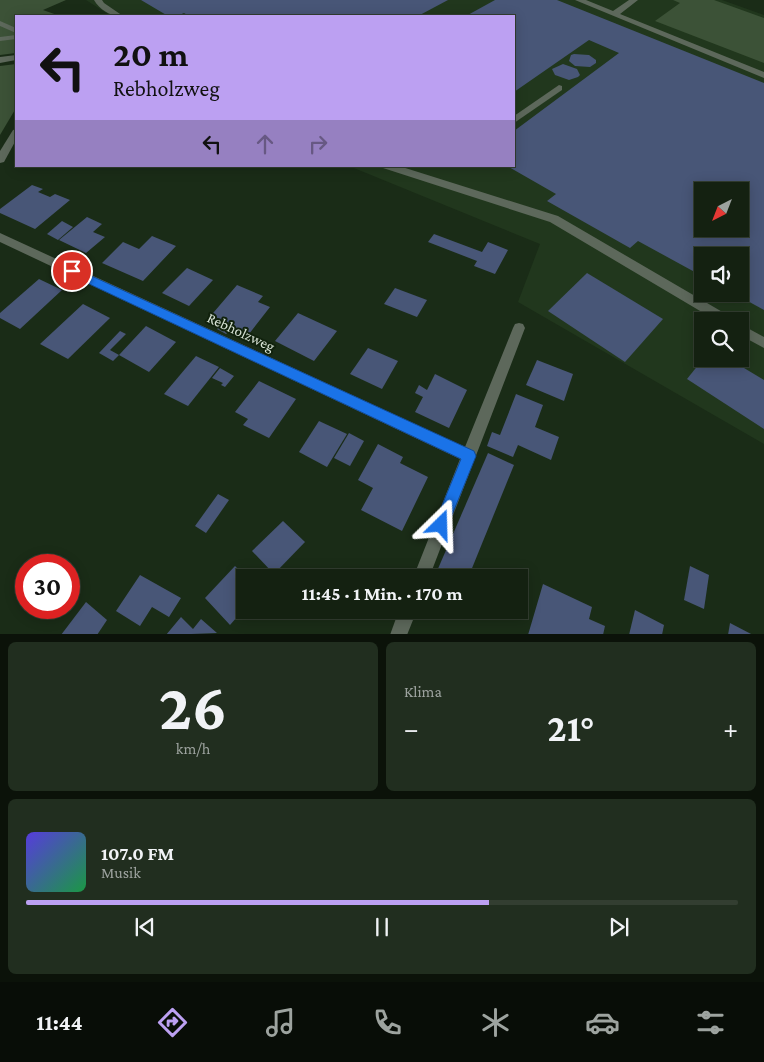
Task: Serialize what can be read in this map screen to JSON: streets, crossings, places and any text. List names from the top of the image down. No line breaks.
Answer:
{"streets":{"street":["Rebholzweg"]},"north":"bottom left","page":{"turn":["20 m","Rebholzweg"],"limit":"30","trip":"11:45 · 1 Min. · 170 m","tile":[["26","km/h"],"Klima"],"heat":["−","21°","+"],"song":["107.0 FM","Musik"],"tabs":"11:44"}}
